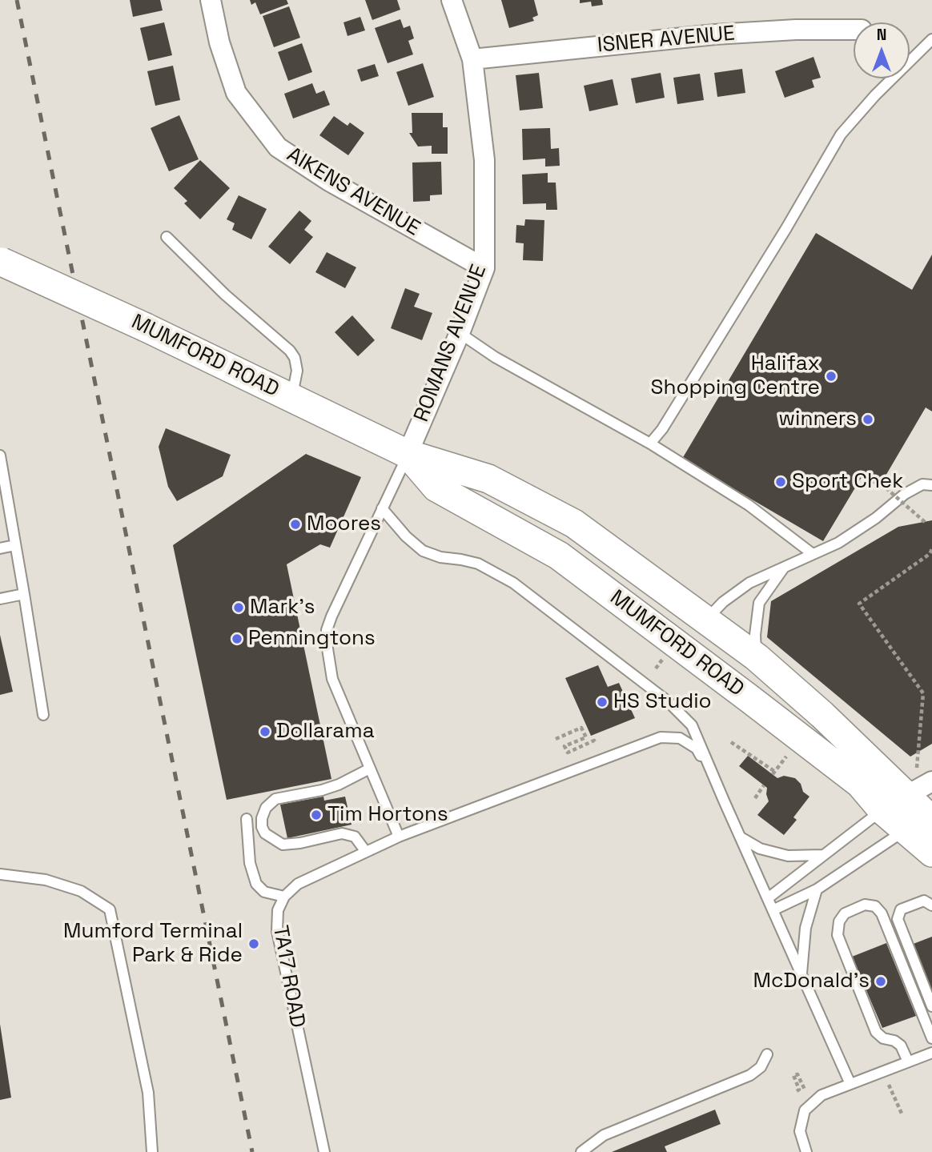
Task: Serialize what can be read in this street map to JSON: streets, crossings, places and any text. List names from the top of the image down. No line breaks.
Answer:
{"streets":{"street":["ISNER AVENUE","AIKENS AVENUE","ROMANS AVENUE","MUMFORD ROAD"],"lane":["TA17 ROAD"]},"crossings":[["ISNER AVENUE","ROMANS AVENUE"],["AIKENS AVENUE","ROMANS AVENUE"],["ROMANS AVENUE","MUMFORD ROAD"]],"places":["Halifax Shopping Centre","winners","Sport Chek","Moores","Mark's","Penningtons","HS Studio","Dollarama","Tim Hortons","Mumford Terminal Park & Ride","McDonald's"],"north":"top"}
